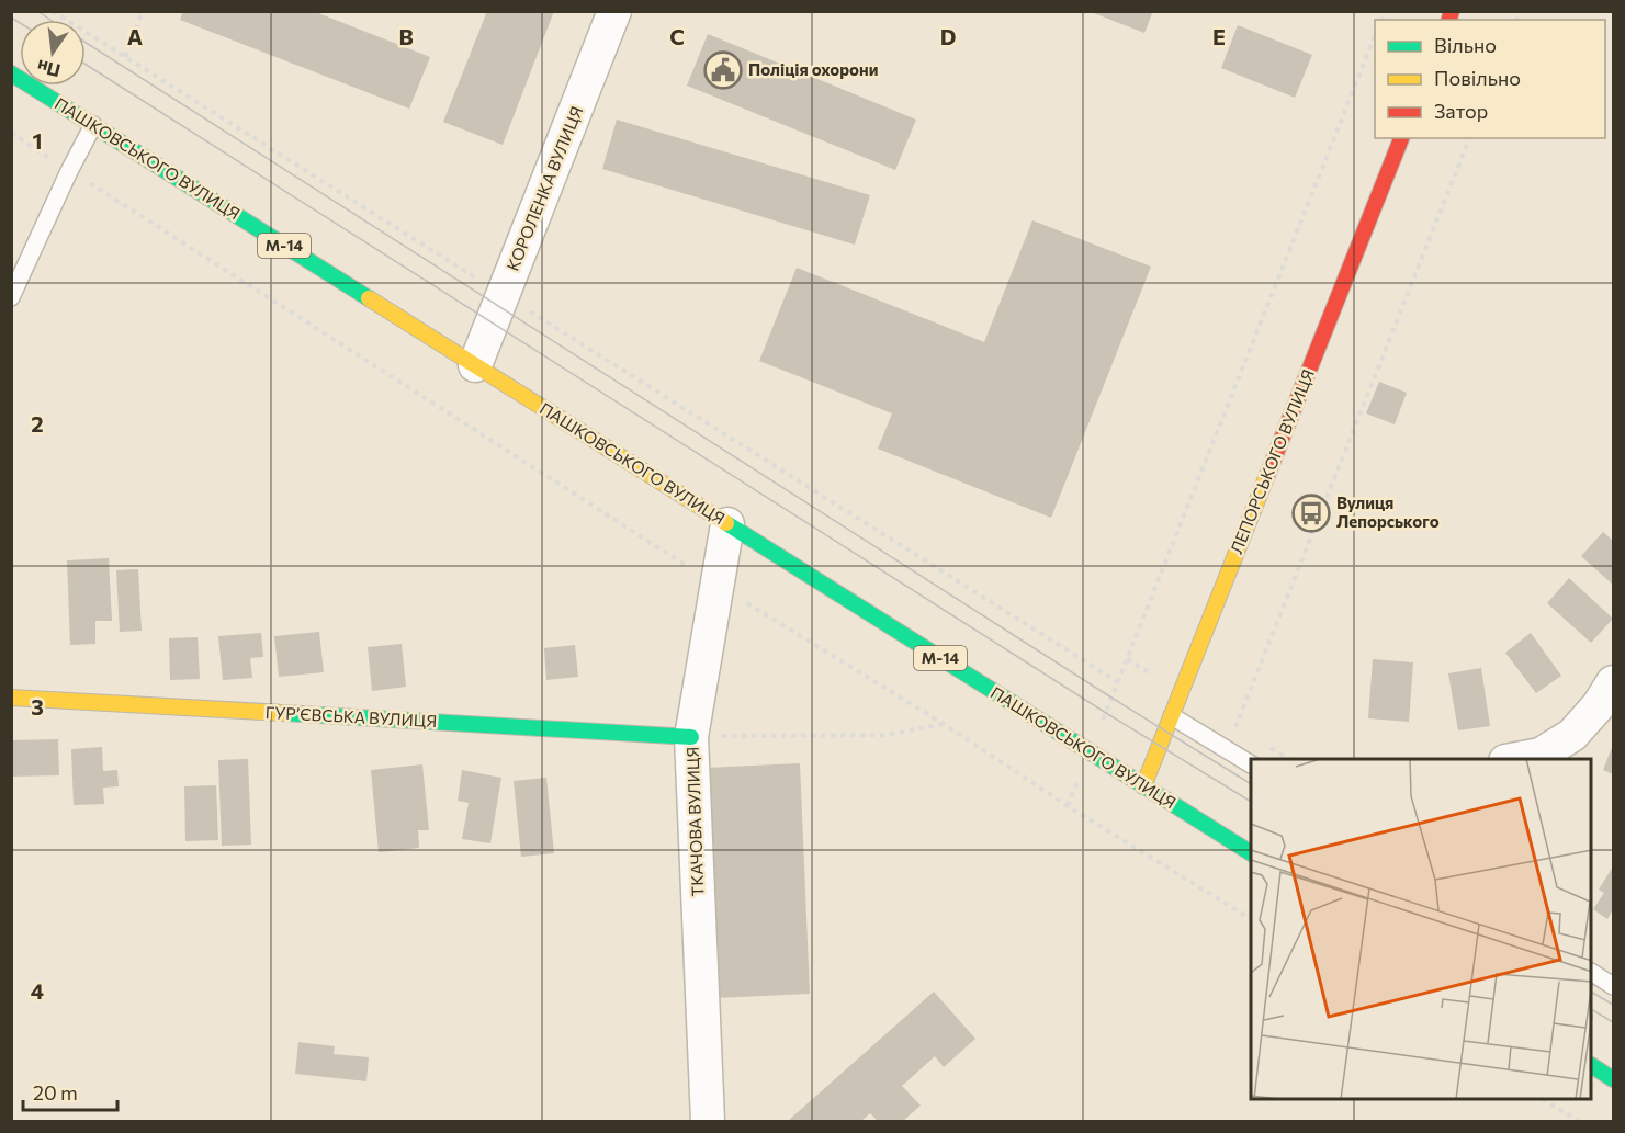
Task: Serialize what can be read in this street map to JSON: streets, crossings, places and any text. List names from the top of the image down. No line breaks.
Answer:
{"streets":{"main road":["ПАШКОВСЬКОГО ВУЛИЦЯ","М-14","ЛЕПОРСЬКОГО ВУЛИЦЯ","ГУР’ЄВСЬКА ВУЛИЦЯ"],"street":["КОРОЛЕНКА ВУЛИЦЯ","ТКАЧОВА ВУЛИЦЯ"]},"crossings":[["ПАШКОВСЬКОГО ВУЛИЦЯ","КОРОЛЕНКА ВУЛИЦЯ"],["ПАШКОВСЬКОГО ВУЛИЦЯ","ЛЕПОРСЬКОГО ВУЛИЦЯ"],["ПАШКОВСЬКОГО ВУЛИЦЯ","ТКАЧОВА ВУЛИЦЯ"],["ГУР’ЄВСЬКА ВУЛИЦЯ","ТКАЧОВА ВУЛИЦЯ"]],"places":{"public building":["Поліція охорони"],"bus stop":["Вулиця Лепорського"]},"legend":["Вільно","Повільно","Затор"],"scale_bar":"20 m","north":"bottom","grid":{"columns":["A","B","C","D","E"],"rows":["1","2","3","4"]}}
